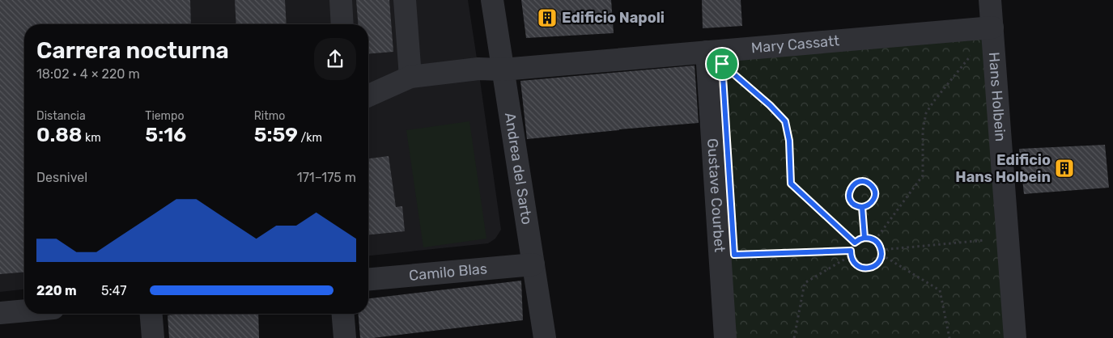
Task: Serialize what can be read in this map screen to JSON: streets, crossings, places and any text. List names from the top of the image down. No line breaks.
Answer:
{"streets":{"street":["Mary Cassatt","Hans Holbein","Andrea del Sarto","Gustave Courbet","Camilo Blas"]},"crossings":[["Mary Cassatt","Hans Holbein"],["Mary Cassatt","Andrea del Sarto"],["Mary Cassatt","Gustave Courbet"],["Andrea del Sarto","Camilo Blas"]],"places":{"building":["Edificio Napoli","Edificio Hans Holbein"]},"page":{"heading":["Carrera nocturna","18:02 · 4 × 220 m"],"stats":[["Distancia","0.88 km"],["Tiempo","5:16"],["Ritmo","5:59 /km"]],"chart":["Desnivel","171–175 m"],"list":[{"name":"220 m","note":"5:47"}]}}
